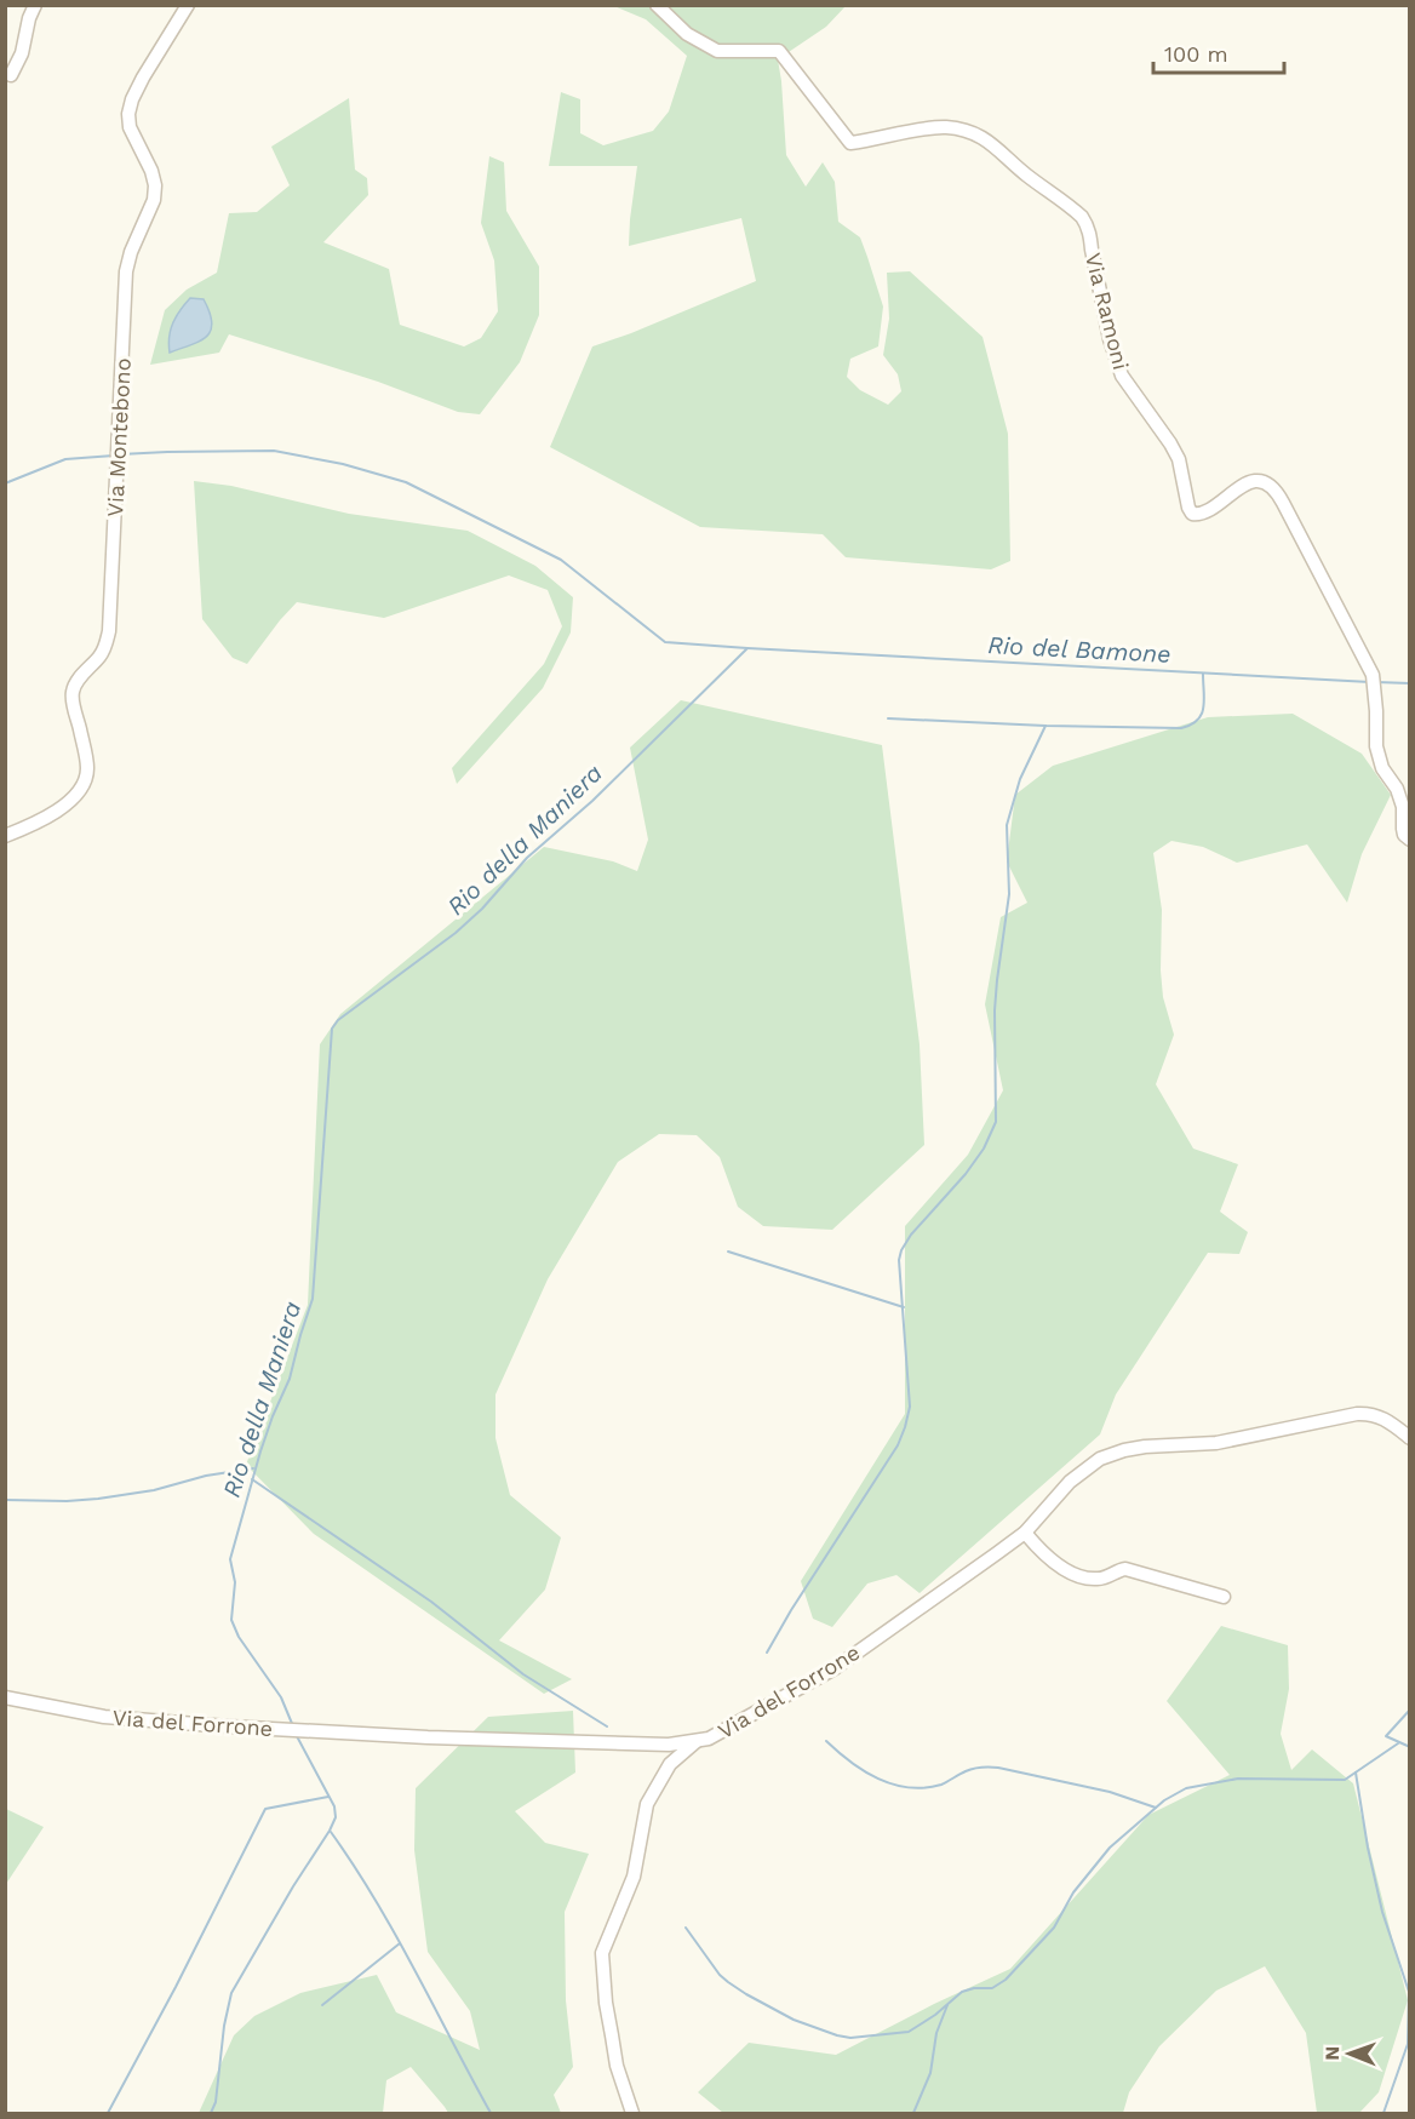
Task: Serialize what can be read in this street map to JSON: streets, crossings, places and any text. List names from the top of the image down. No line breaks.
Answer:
{"streets":{"street":["Via Ramoni","Via Montebono","Via del Forrone"]},"water":["Rio del Bamone","Rio della Maniera"],"scale_bar":"100 m","north":"left"}
